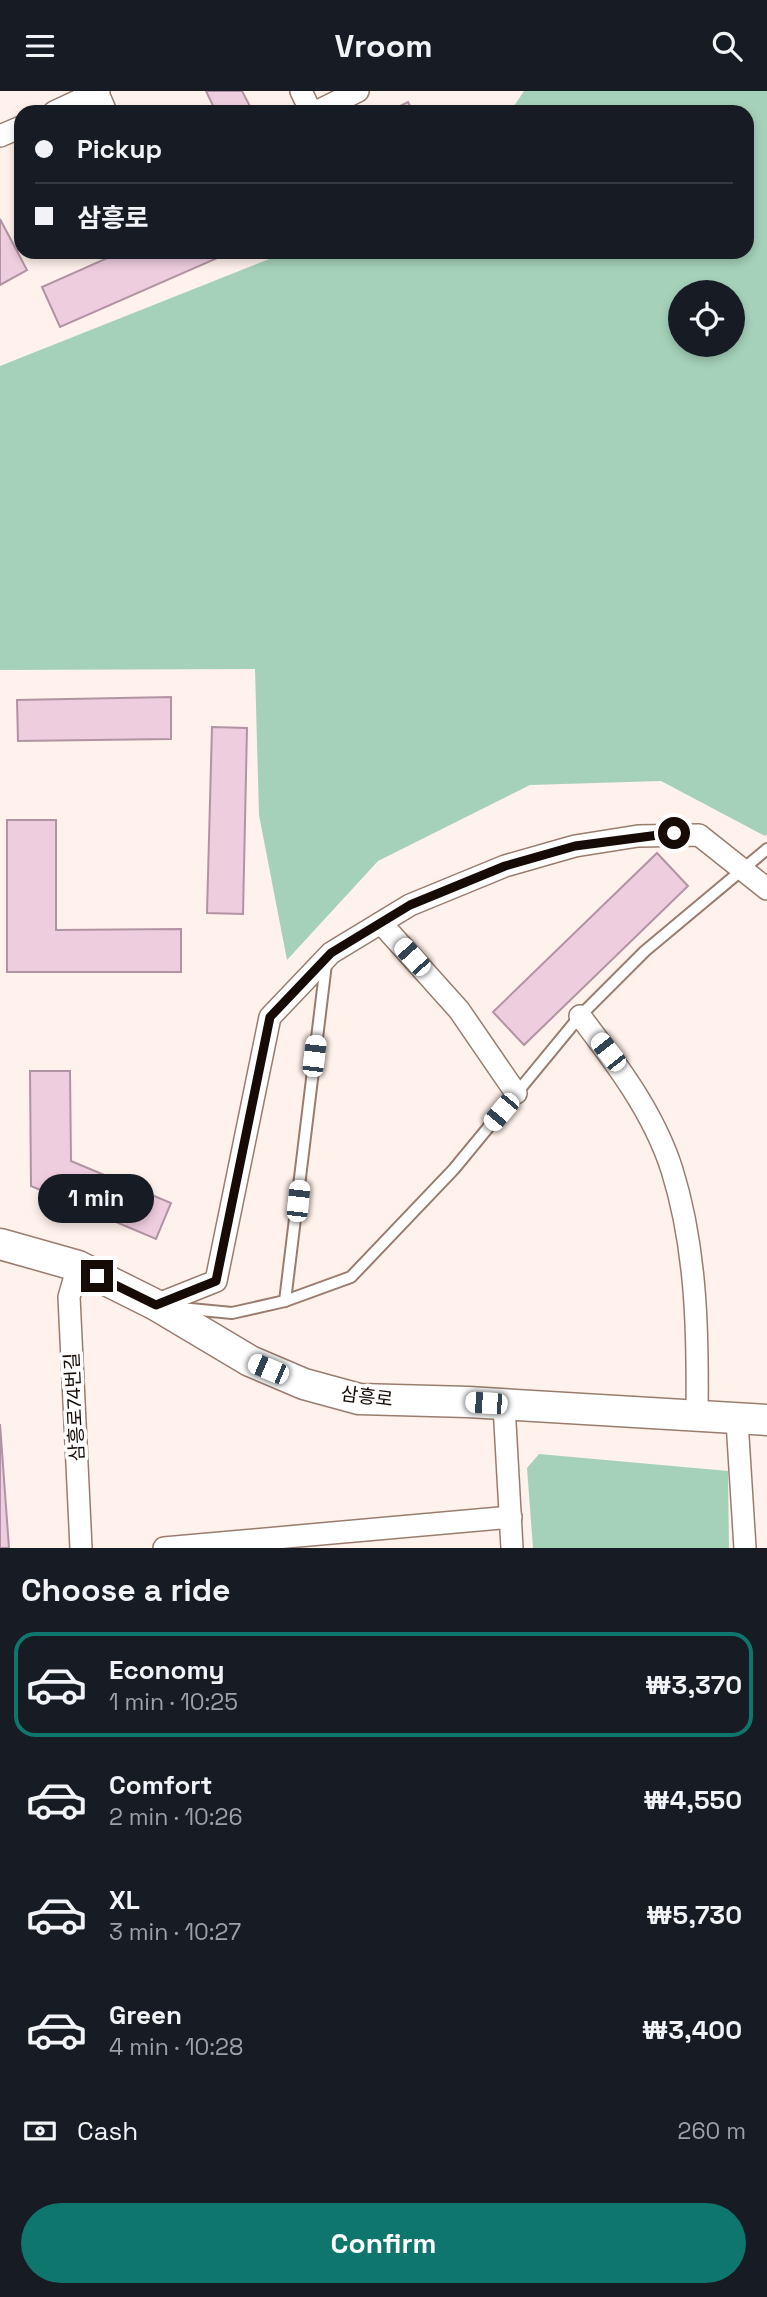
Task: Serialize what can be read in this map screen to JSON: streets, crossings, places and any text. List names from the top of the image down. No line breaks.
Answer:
{"streets":{"street":["삼흥로","삼흥로74번길"]},"crossings":[["삼흥로","삼흥로74번길"]],"page":{"header":"Vroom","banner":["Pickup","삼흥로"],"bubble":"1 min","heading":"Choose a ride","list":[{"name":"Economy","note":"1 min · 10:25","value":"₩3,370"},{"name":"Comfort","note":"2 min · 10:26","value":"₩4,550"},{"name":"XL","note":"3 min · 10:27","value":"₩5,730"},{"name":"Green","note":"4 min · 10:28","value":"₩3,400"}],"pay":["Cash","260 m"],"buttons":"Confirm"}}
